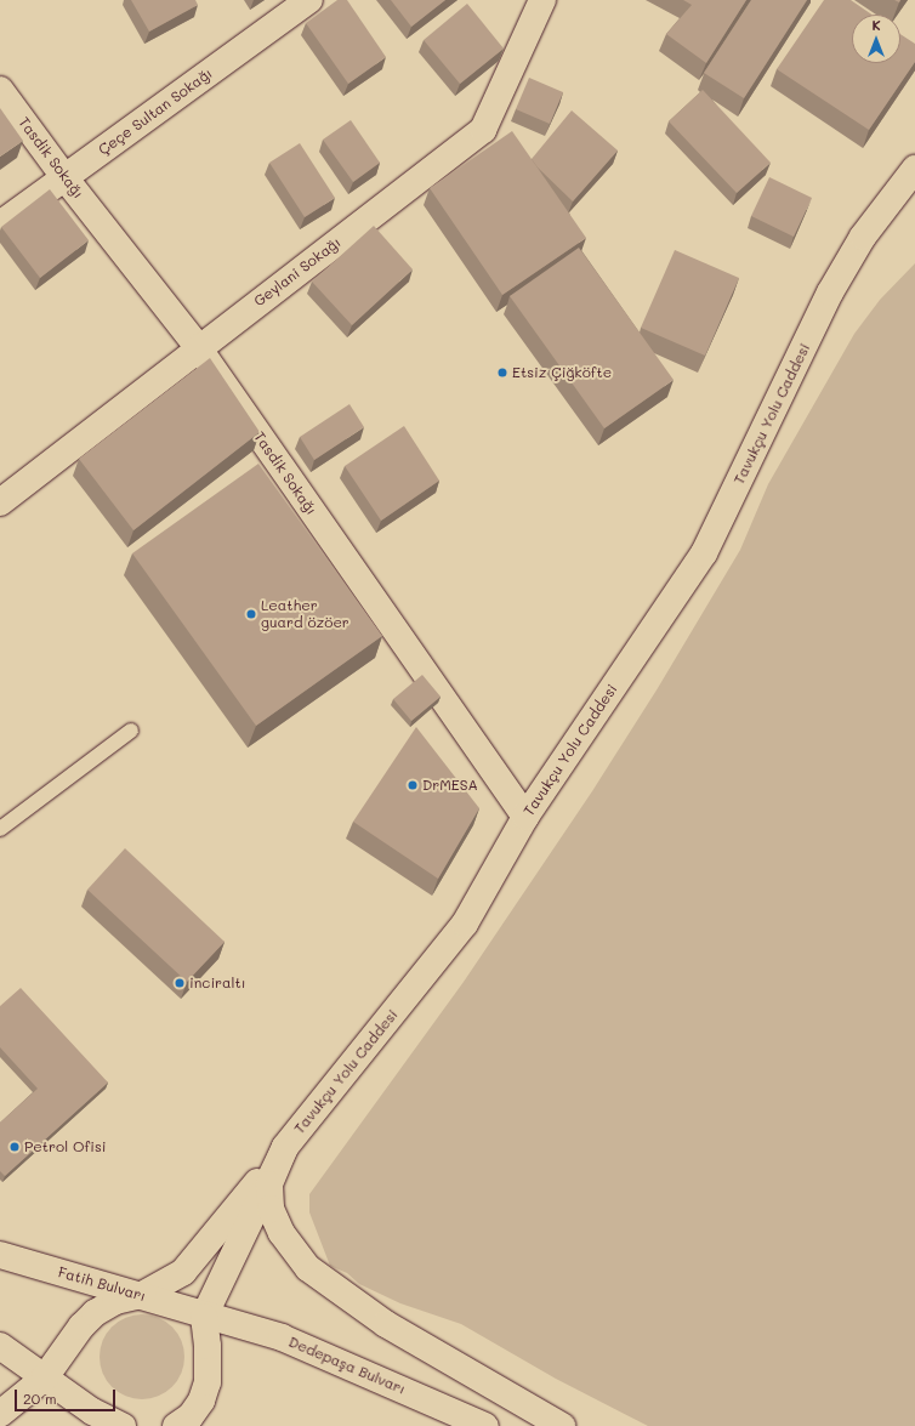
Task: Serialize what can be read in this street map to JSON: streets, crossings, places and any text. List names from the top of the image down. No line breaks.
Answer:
{"streets":{"street":["Çeçe Sultan Sokağı","Tasdik Sokağı","Geylani Sokağı","Tavukçu Yolu Caddesi","Fatih Bulvarı","Dedepaşa Bulvarı"]},"crossings":[["Çeçe Sultan Sokağı","Tasdik Sokağı"],["Tasdik Sokağı","Geylani Sokağı"],["Tasdik Sokağı","Tavukçu Yolu Caddesi"],["Tavukçu Yolu Caddesi","Fatih Bulvarı"],["Tavukçu Yolu Caddesi","Dedepaşa Bulvarı"],["Fatih Bulvarı","Dedepaşa Bulvarı"]],"places":["Etsiz Çiğköfte","Leather guard özöer","DrMESA","inciraltı","Petrol Ofisi"],"scale_bar":"20 m","north":"top"}
